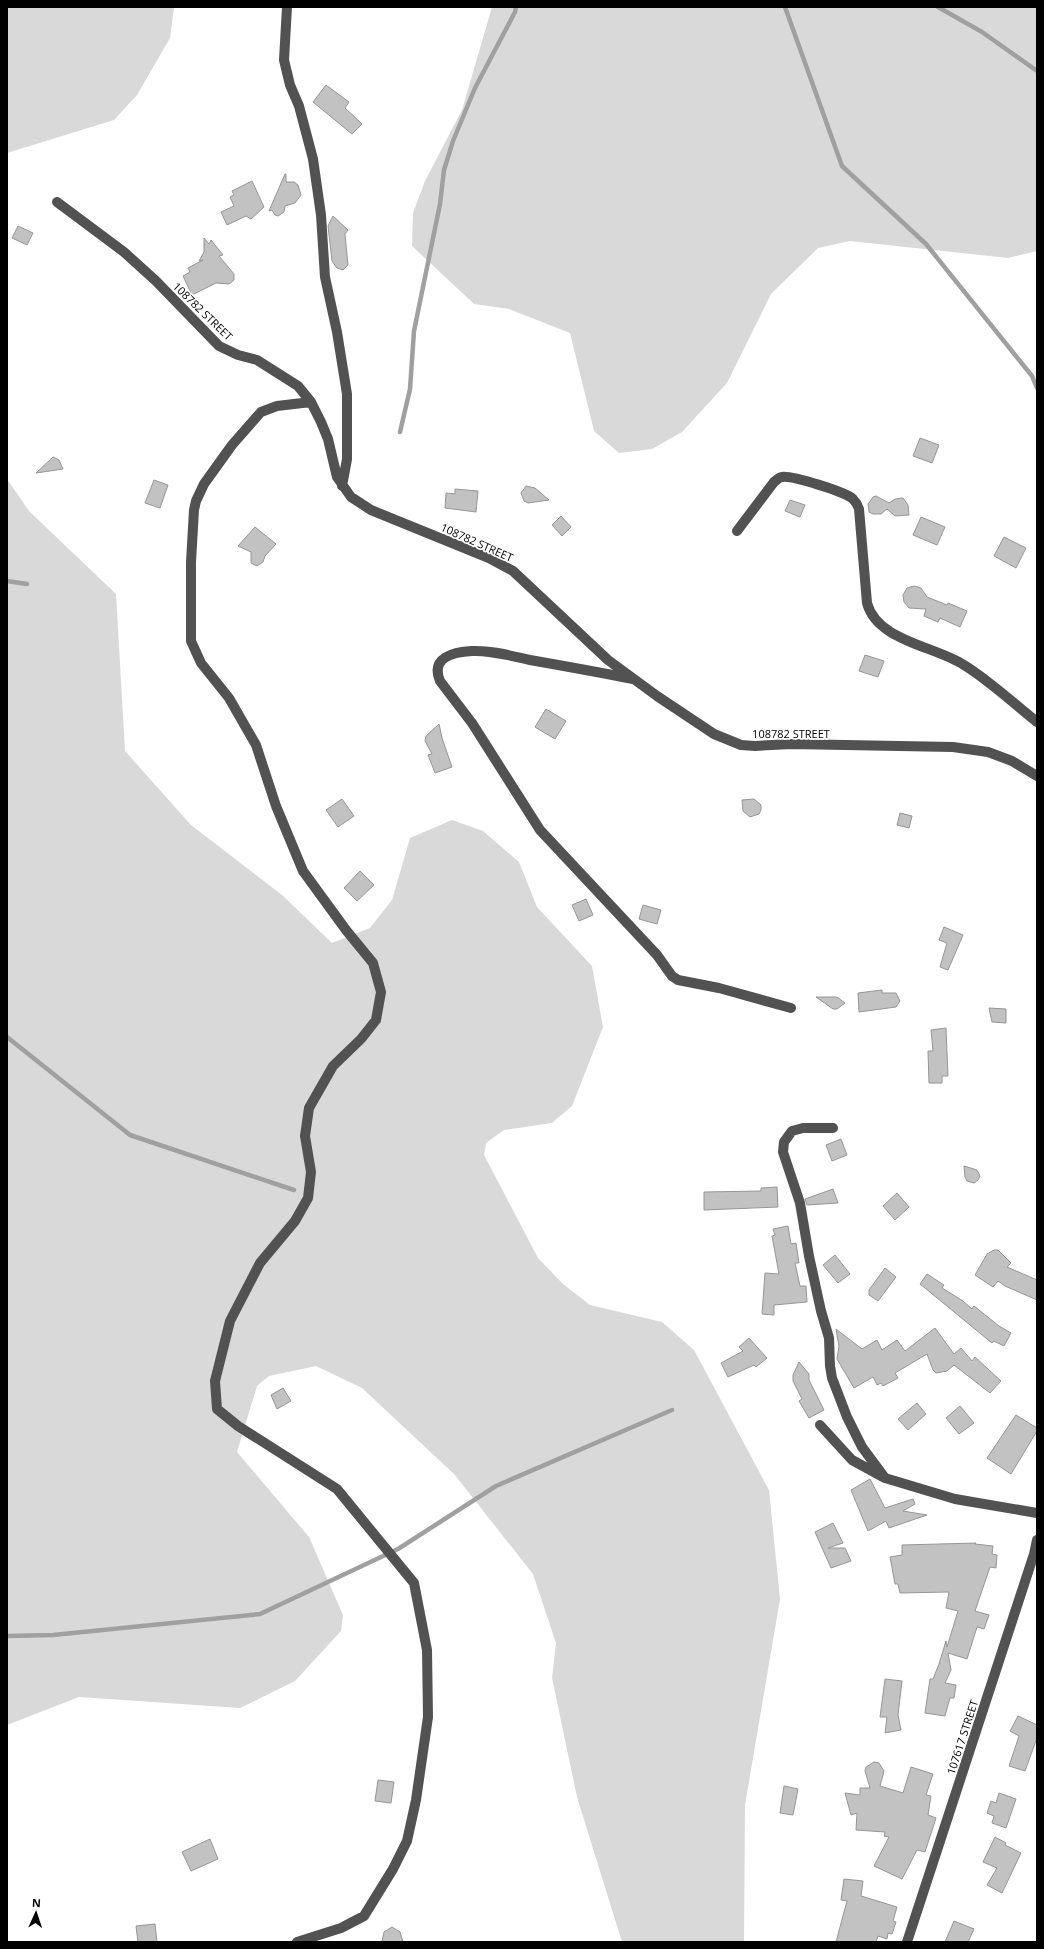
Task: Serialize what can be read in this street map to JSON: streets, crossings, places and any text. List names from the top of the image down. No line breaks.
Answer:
{"streets":{"street":["108782 STREET","107617 STREET"]},"north":"top"}
